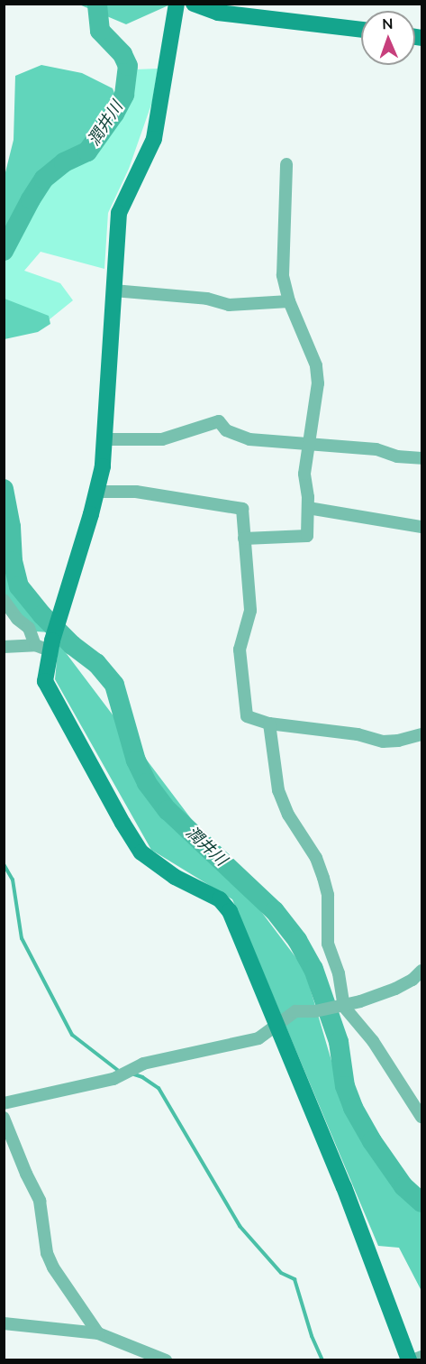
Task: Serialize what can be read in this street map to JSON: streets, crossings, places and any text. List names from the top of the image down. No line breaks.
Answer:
{"water":["潤井川"],"north":"top"}
